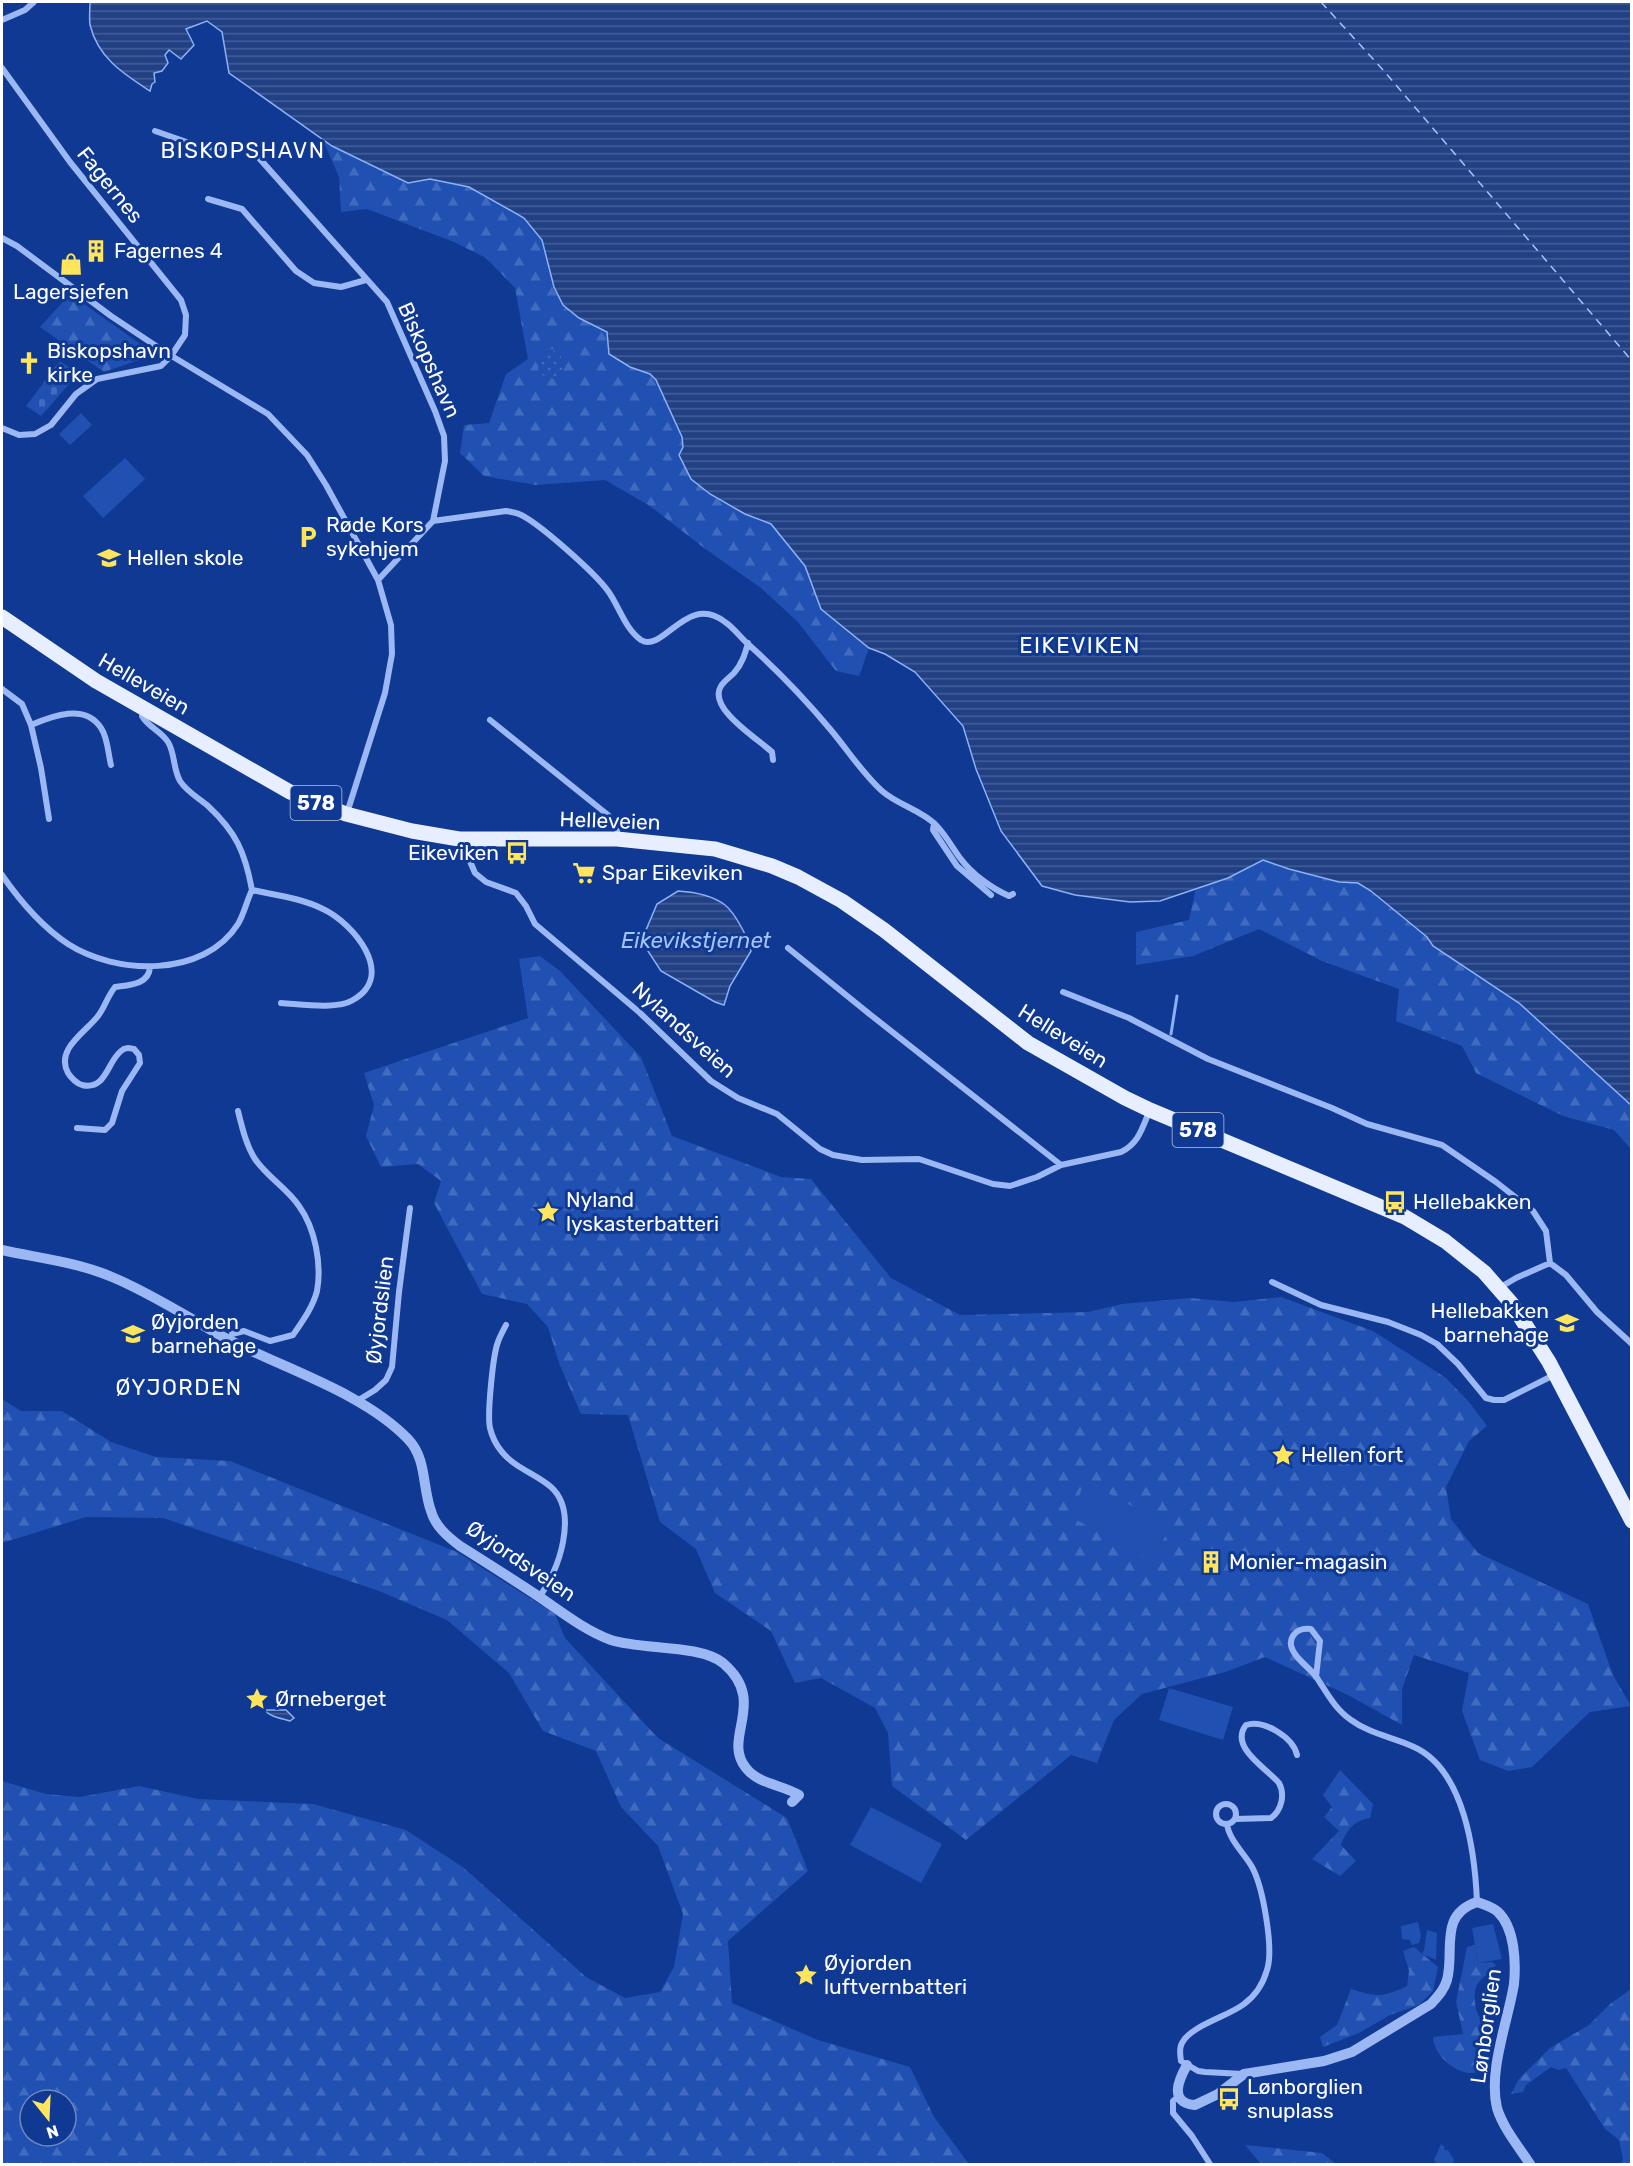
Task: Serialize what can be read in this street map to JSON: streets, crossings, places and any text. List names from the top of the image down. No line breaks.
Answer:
{"streets":{"main road":["Helleveien","578"],"street":["Fagernes","Biskopshavn","Nylandsveien","Øyjordslien","Øyjordsveien","Lønborglien"]},"crossings":[["Helleveien","Nylandsveien"],["Øyjordslien","Øyjordsveien"]],"districts":["BISKOPSHAVN","EIKEVIKEN","ØYJORDEN"],"water":["Eikevikstjernet"],"places":{"building":["Fagernes 4","Monier-magasin"],"shop":["Lagersjefen"],"church":["Biskopshavn kirke"],"parking":["Røde Kors sykehjem"],"school or university":["Hellen skole","Hellebakken barnehage","Øyjorden barnehage"],"bus stop":["Eikeviken","Hellebakken","Lønborglien snuplass"],"supermarket":["Spar Eikeviken"],"place":["Nyland lyskasterbatteri","Hellen fort","Ørneberget","Øyjorden luftvernbatteri"]},"north":"bottom"}
